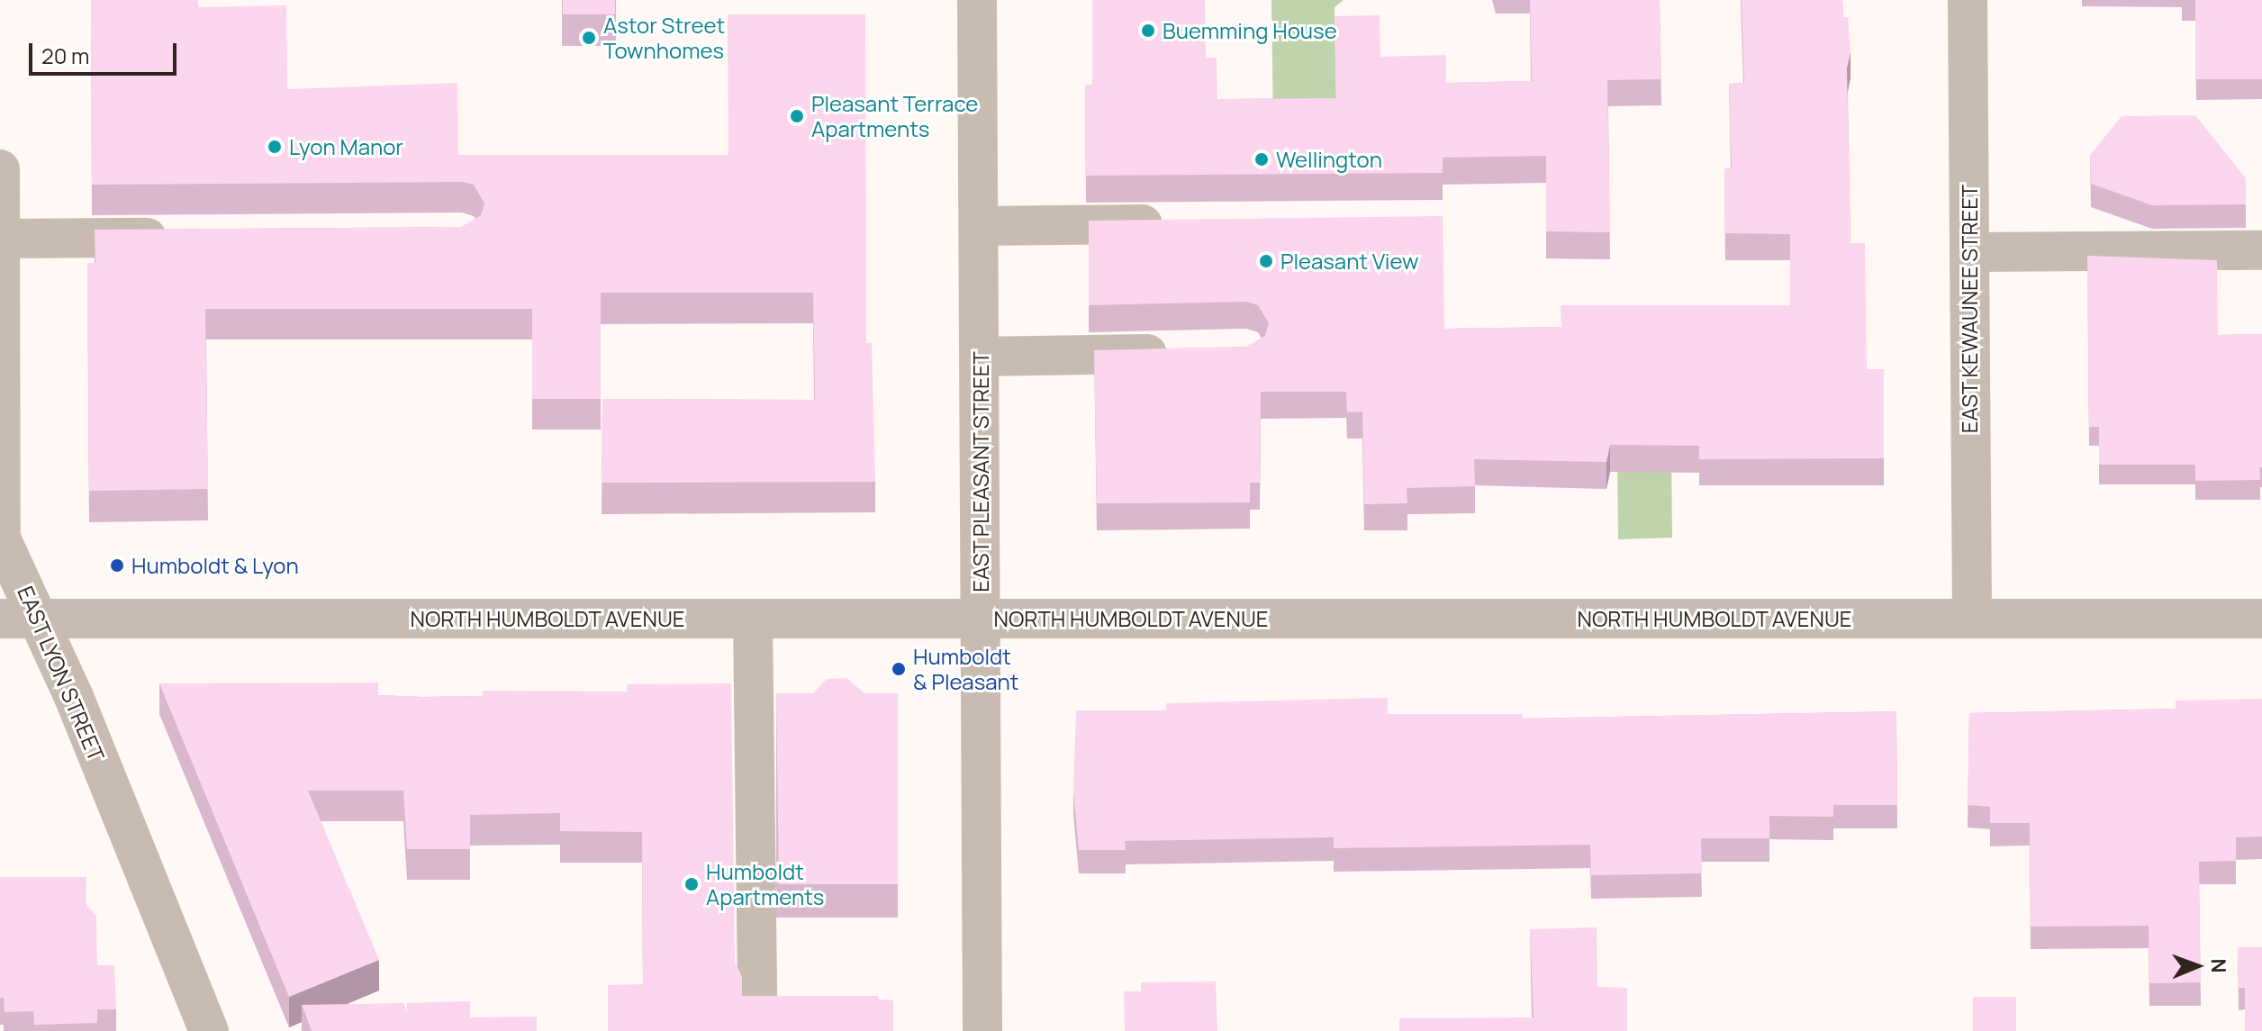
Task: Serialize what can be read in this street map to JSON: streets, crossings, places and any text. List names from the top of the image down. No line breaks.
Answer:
{"streets":{"street":["EAST KEWAUNEE STREET","EAST PLEASANT STREET","NORTH HUMBOLDT AVENUE","EAST LYON STREET"]},"crossings":[["EAST KEWAUNEE STREET","NORTH HUMBOLDT AVENUE"],["EAST PLEASANT STREET","NORTH HUMBOLDT AVENUE"],["NORTH HUMBOLDT AVENUE","EAST LYON STREET"]],"places":["Buemming House","Astor Street Townhomes","Pleasant Terrace Apartments","Lyon Manor","Wellington","Pleasant View","Humboldt & Lyon","Humboldt & Pleasant","Humboldt Apartments"],"scale_bar":"20 m","north":"right"}
